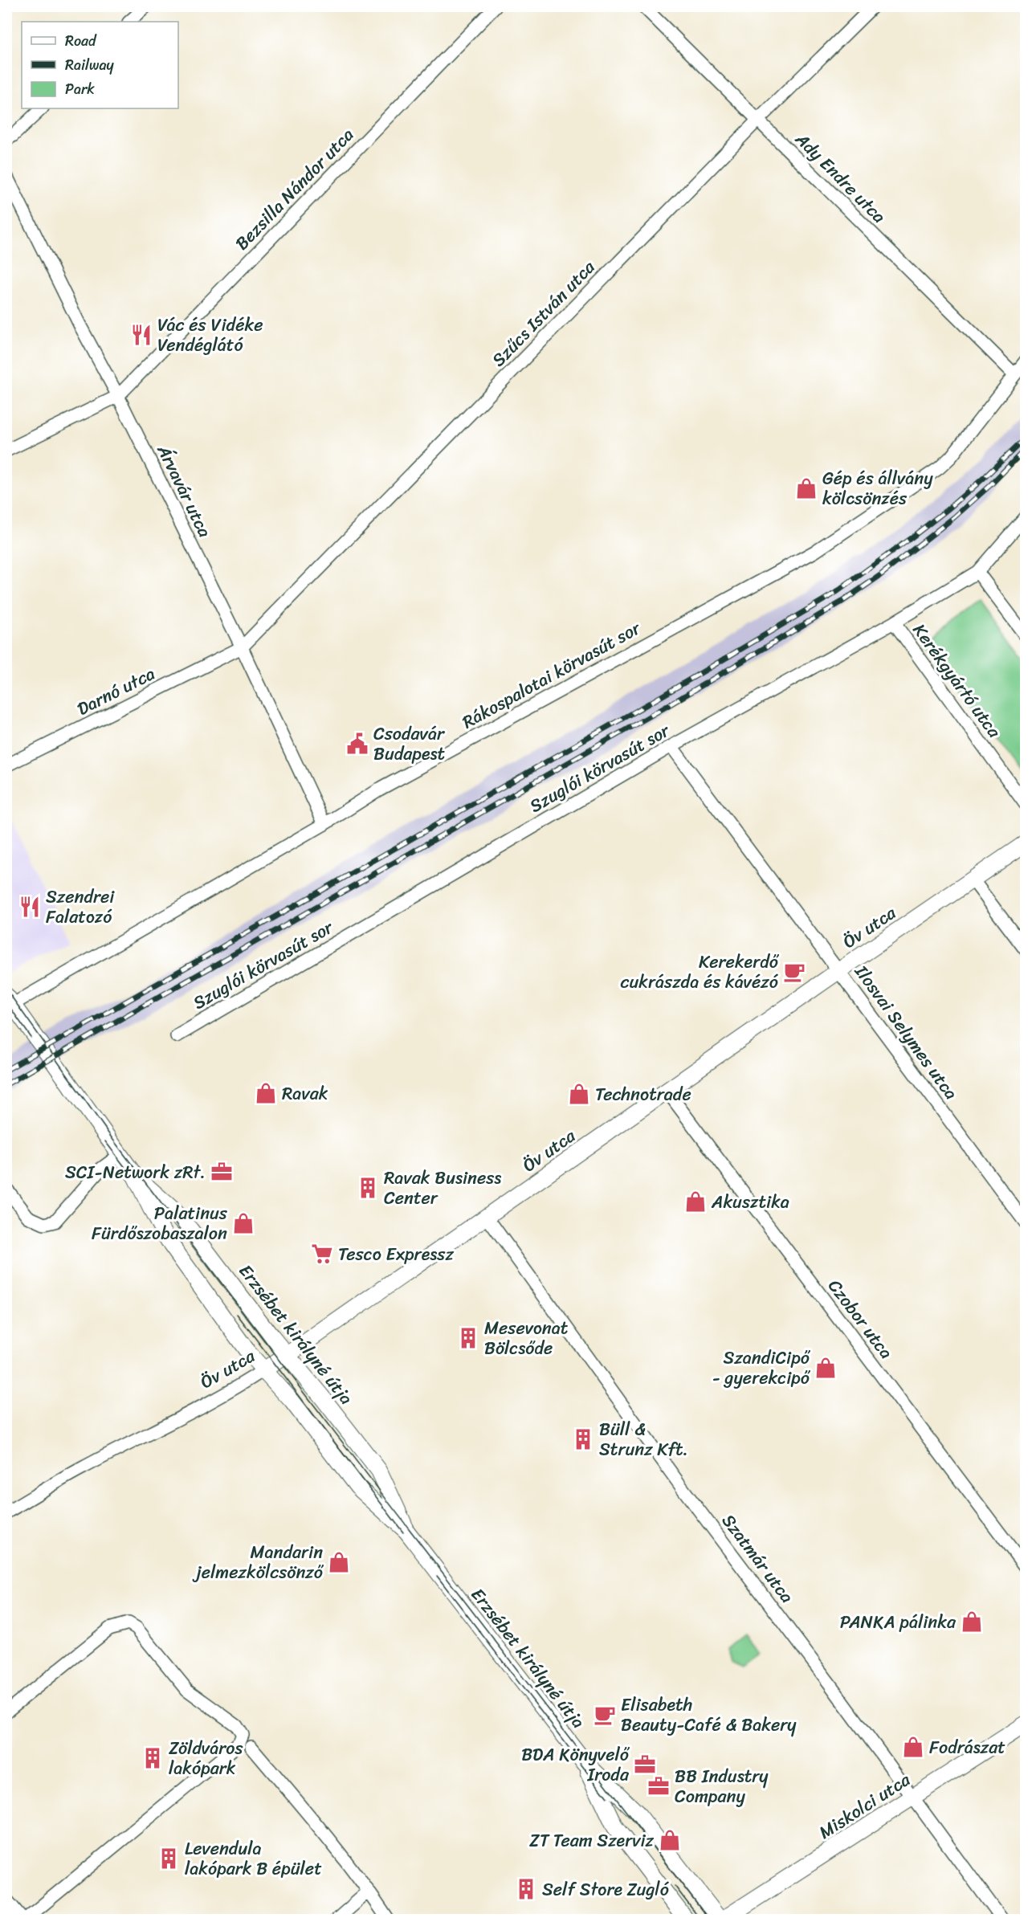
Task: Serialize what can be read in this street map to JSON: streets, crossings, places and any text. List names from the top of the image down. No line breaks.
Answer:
{"streets":{"street":["Ady Endre utca","Bezsilla Nándor utca","Szűcs István utca","Árvavár utca","Rákospalotai körvasút sor","Kerékgyártó utca","Darnó utca","Szuglói körvasút sor","Öv utca","Ilosvai Selymes utca","Czobor utca","Erzsébet királyné útja","Szatmár utca","Miskolci utca"]},"crossings":[["Ady Endre utca","Szűcs István utca"],["Ady Endre utca","Rákospalotai körvasút sor"],["Bezsilla Nándor utca","Árvavár utca"],["Szűcs István utca","Árvavár utca"],["Szűcs István utca","Darnó utca"],["Árvavár utca","Rákospalotai körvasút sor"],["Árvavár utca","Darnó utca"],["Rákospalotai körvasút sor","Erzsébet királyné útja"],["Kerékgyártó utca","Szuglói körvasút sor"],["Szuglói körvasút sor","Ilosvai Selymes utca"],["Öv utca","Ilosvai Selymes utca"],["Öv utca","Czobor utca"],["Öv utca","Erzsébet királyné útja"],["Öv utca","Szatmár utca"],["Erzsébet királyné útja","Miskolci utca"],["Szatmár utca","Miskolci utca"]],"places":{"restaurant":["Vác és Vidéke Vendéglátó","Szendrei Falatozó"],"shop":["Gép és állvány kölcsönzés","Ravak","Technotrade","Akusztika","Palatinus Fürdőszobaszalon","SzandiCipő - gyerekcipő","Mandarin jelmezkölcsönző","PANKA pálinka","Fodrászat","ZT Team Szerviz"],"public building":["Csodavár Budapest"],"cafe":["Kerekerdő cukrászda és kávézó","Elisabeth Beauty-Café & Bakery"],"office":["SCI-Network zRt.","BDA Könyvelő Iroda","BB Industry Company"],"building":["Ravak Business Center","Mesevonat Bölcsőde","Büll & Strunz Kft.","Zöldváros lakópark","Levendula lakópark B épület","Self Store Zugló"],"supermarket":["Tesco Expressz"]},"legend":["Road","Railway","Park"]}
